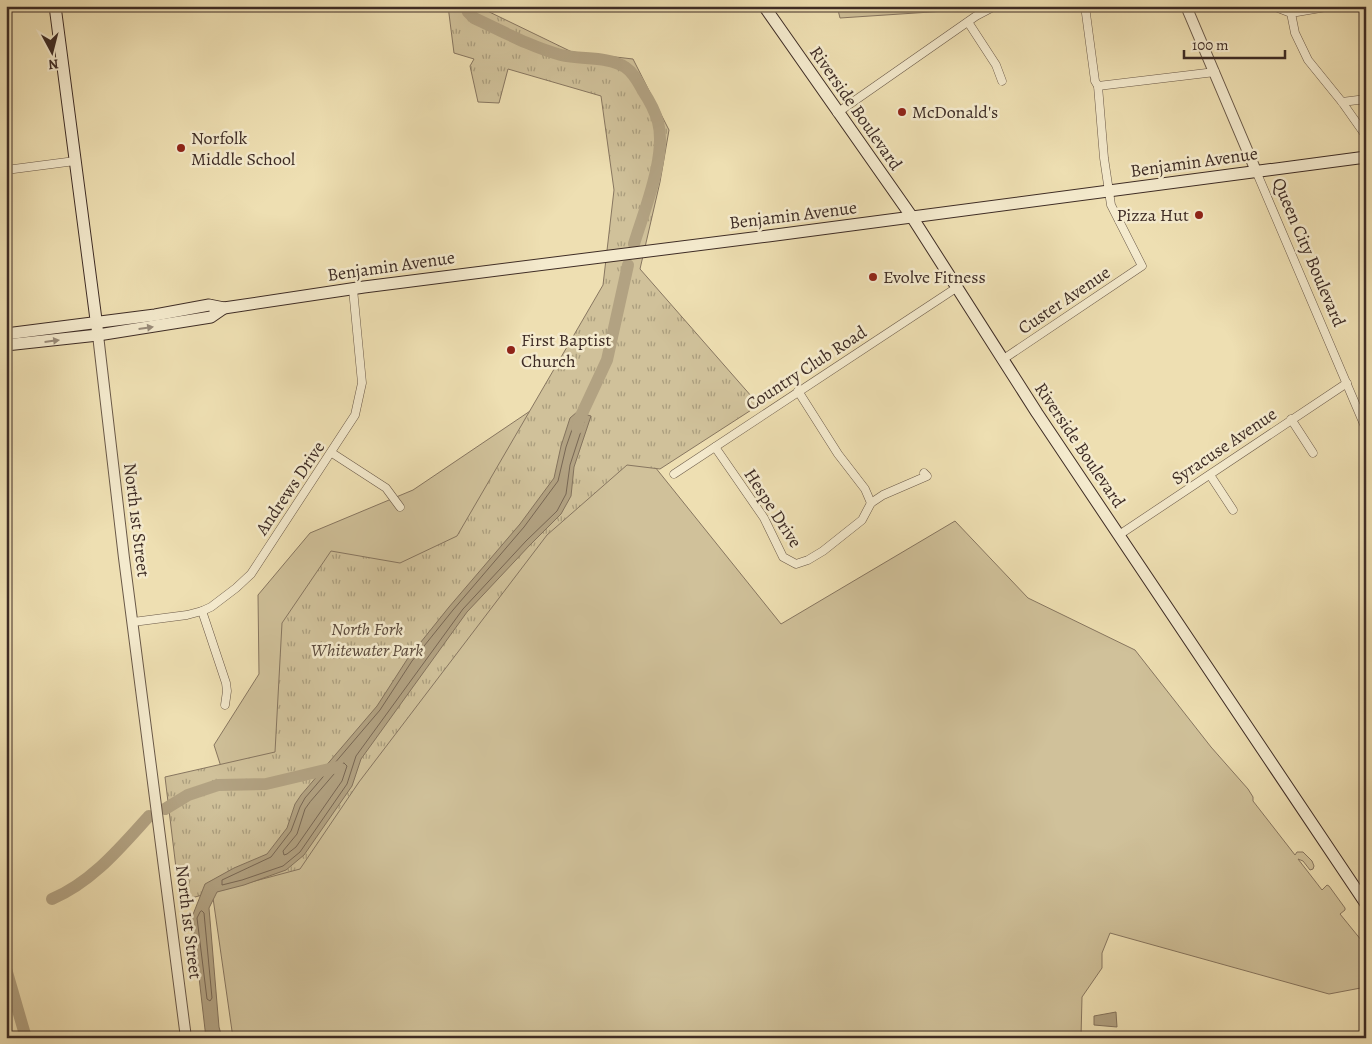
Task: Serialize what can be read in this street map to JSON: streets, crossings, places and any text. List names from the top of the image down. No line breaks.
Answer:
{"streets":{"main road":["Riverside Boulevard","Benjamin Avenue","North 1st Street"],"street":["Queen City Boulevard","Custer Avenue","Country Club Road","Syracuse Avenue","Andrews Drive","Hespe Drive"]},"crossings":[["Riverside Boulevard","Benjamin Avenue"],["Riverside Boulevard","Custer Avenue"],["Riverside Boulevard","Country Club Road"],["Riverside Boulevard","Syracuse Avenue"],["Benjamin Avenue","Queen City Boulevard"],["Benjamin Avenue","Custer Avenue"],["Benjamin Avenue","Andrews Drive"],["Benjamin Avenue","North 1st Street"],["Queen City Boulevard","Syracuse Avenue"],["Country Club Road","Hespe Drive"],["Andrews Drive","North 1st Street"]],"parks":["North Fork Whitewater Park"],"places":["McDonald's","Norfolk Middle School","Pizza Hut","Evolve Fitness","First Baptist Church"],"scale_bar":"100 m","north":"bottom"}
